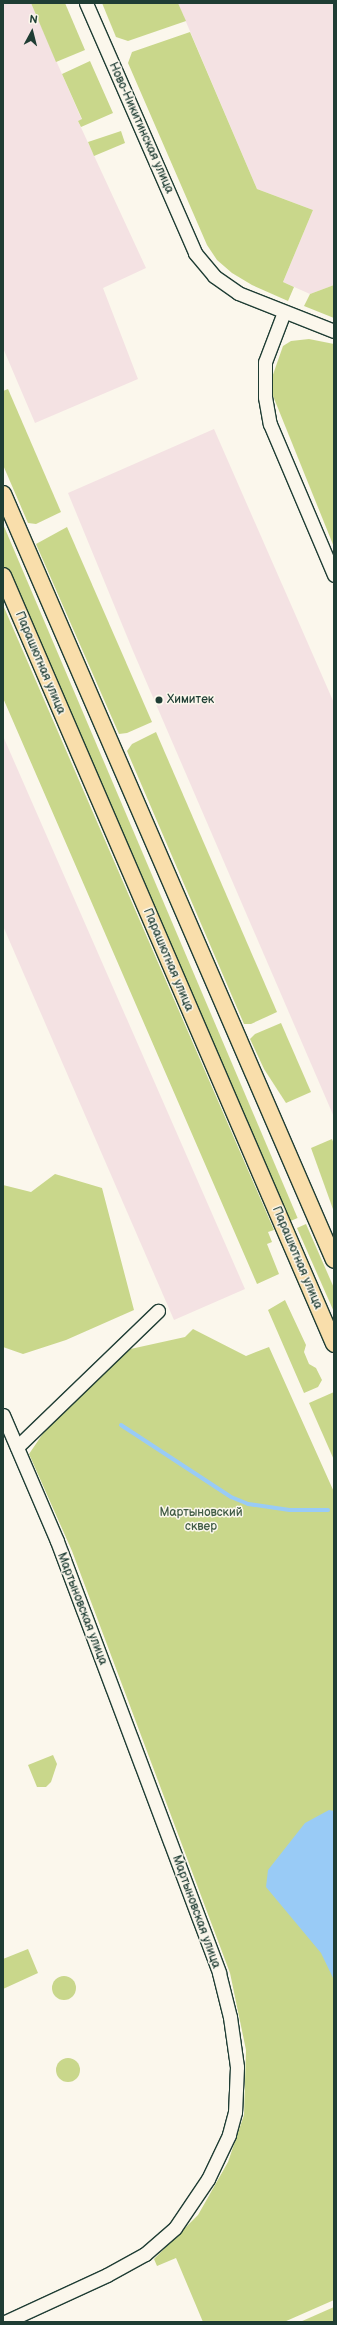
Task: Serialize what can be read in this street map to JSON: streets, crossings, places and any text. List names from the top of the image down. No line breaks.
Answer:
{"streets":{"main road":["Парашютная улица"],"street":["Ново-Никитинская улица","Мартыновская улица"]},"parks":["Мартыновский сквер"],"places":["Химитек"],"north":"top"}
